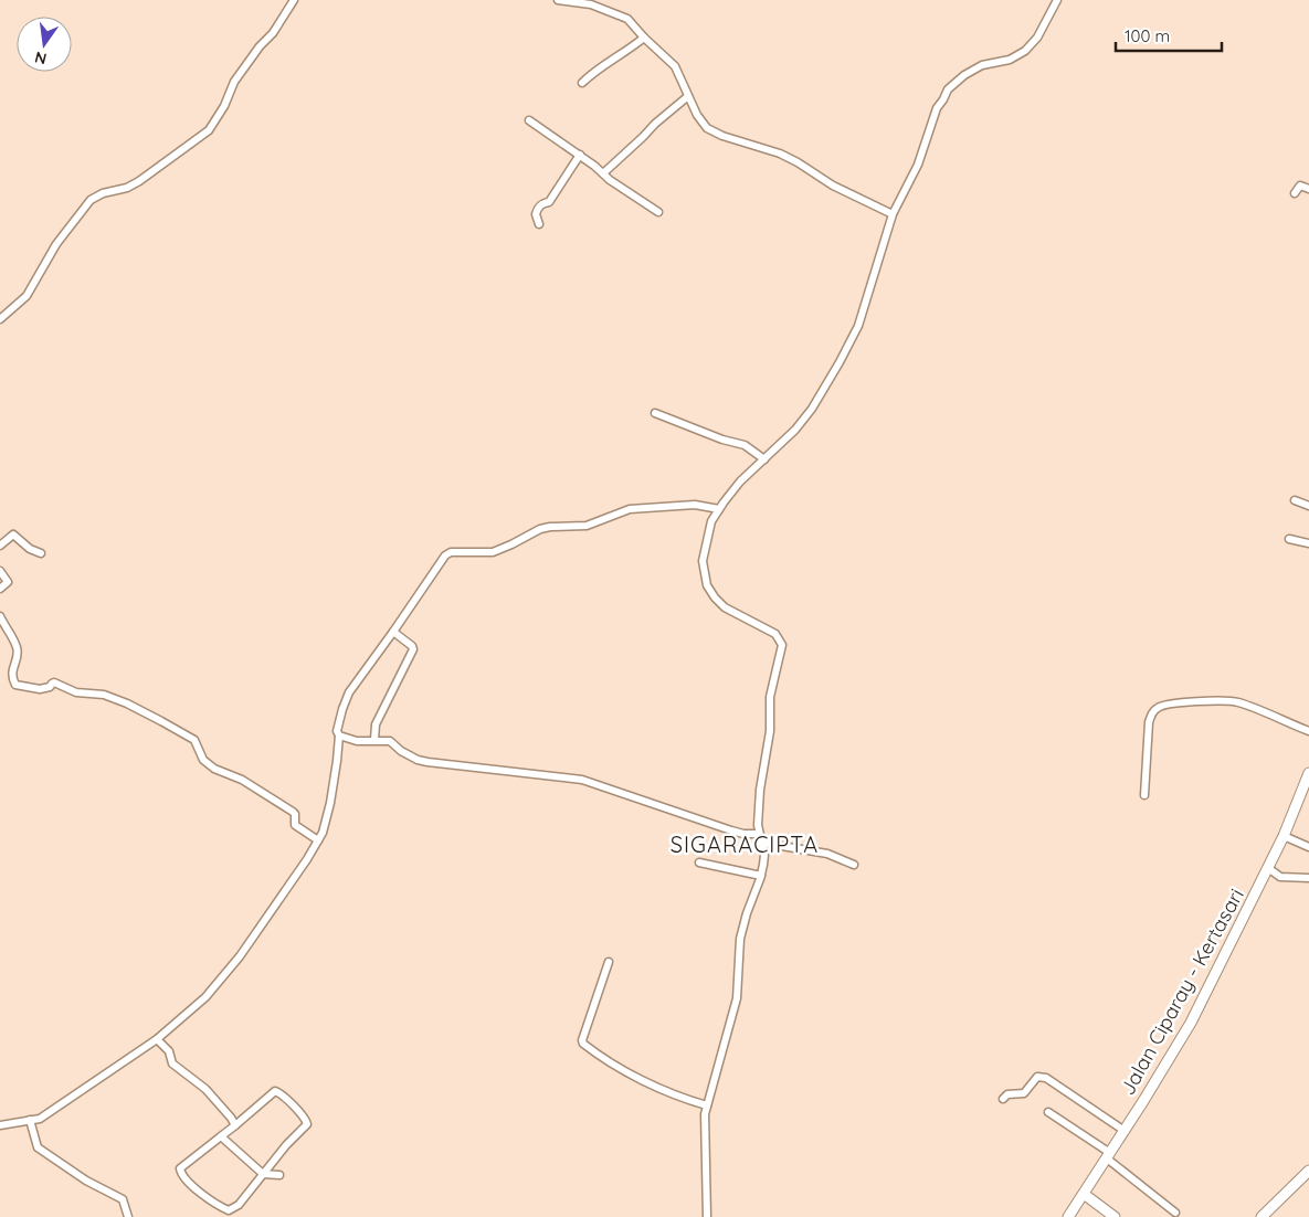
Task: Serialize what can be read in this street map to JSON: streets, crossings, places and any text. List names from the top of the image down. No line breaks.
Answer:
{"streets":{"main road":["Jalan Ciparay - Kertasari"]},"districts":["SIGARACIPTA"],"scale_bar":"100 m","north":"bottom"}
